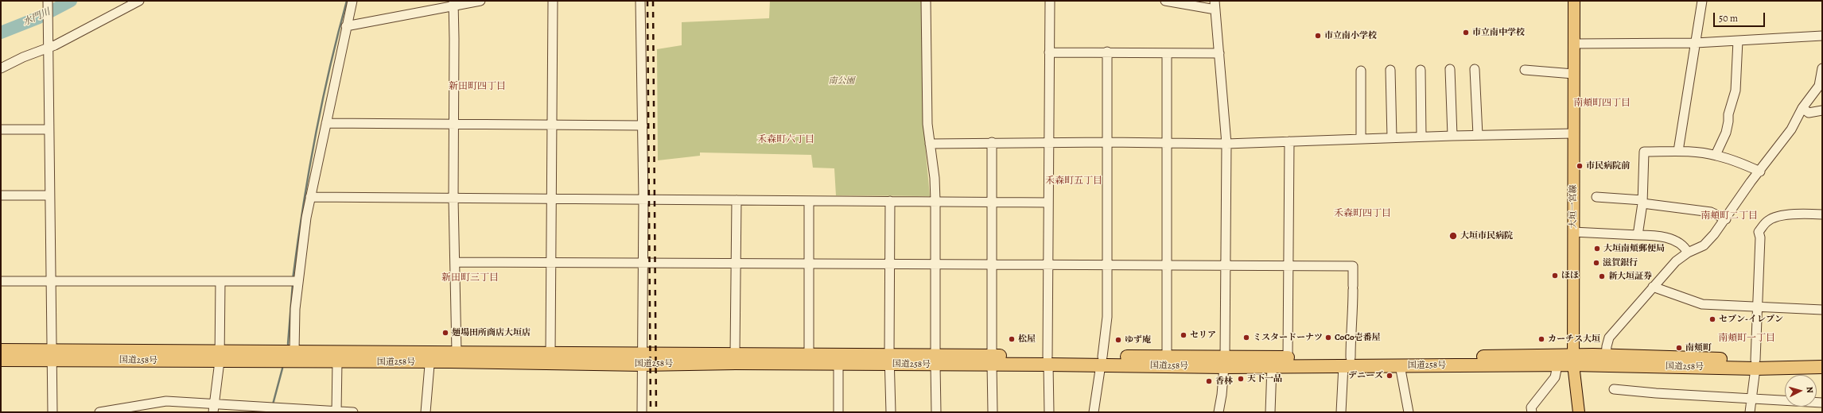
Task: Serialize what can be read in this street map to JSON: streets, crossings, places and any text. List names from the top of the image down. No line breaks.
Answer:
{"streets":{"highway":["国道258号"],"main road":["大垣一宮線"]},"crossings":[["大垣一宮線","国道258号"]],"districts":["新田町四丁目","南頬町四丁目","禾森町六丁目","禾森町五丁目","禾森町四丁目","南頬町二丁目","新田町三丁目","南頬町一丁目"],"water":["水門川"],"parks":["南公園"],"places":["市立南中学校","市立南小学校","市民病院前","大垣市民病院","大垣南頬郵便局","滋賀銀行","ほほ","新大垣証券","セブン-イレブン","麺場田所商店大垣店","セリア","ミスタードーナツ","CoCo壱番屋","松屋","カーチス大垣","ゆず庵","南頬町","デニーズ","天下一品","香林"],"scale_bar":"50 m","north":"right"}
